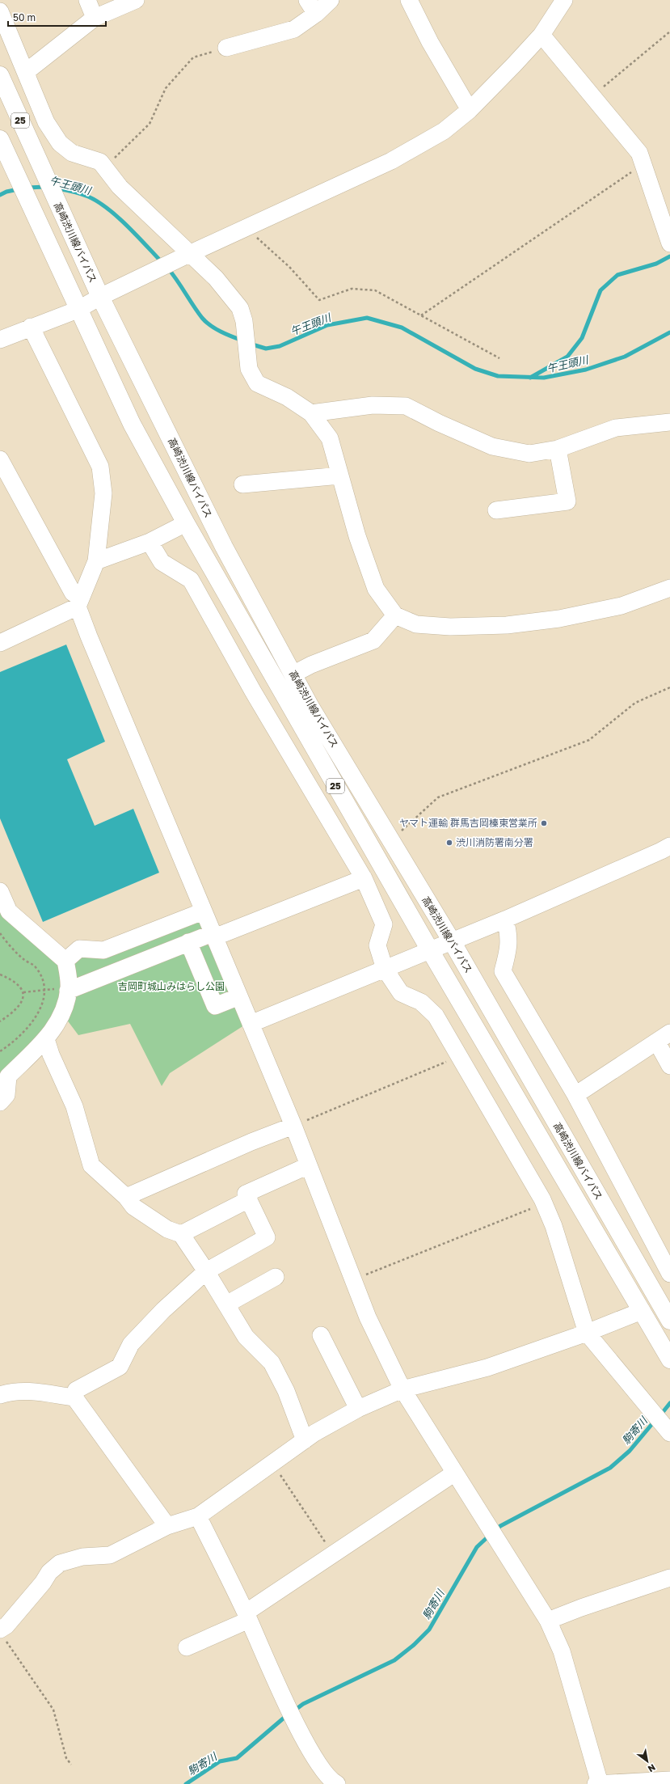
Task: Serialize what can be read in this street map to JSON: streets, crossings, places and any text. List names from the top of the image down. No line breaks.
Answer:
{"streets":{"main road":["25","高崎渋川線バイパス"]},"water":["午王頭川","駒寄川"],"parks":["吉岡町城山みはらし公園"],"places":["ヤマト運輸 群馬吉岡榛東営業所","渋川消防署南分署"],"scale_bar":"50 m","north":"bottom right"}
